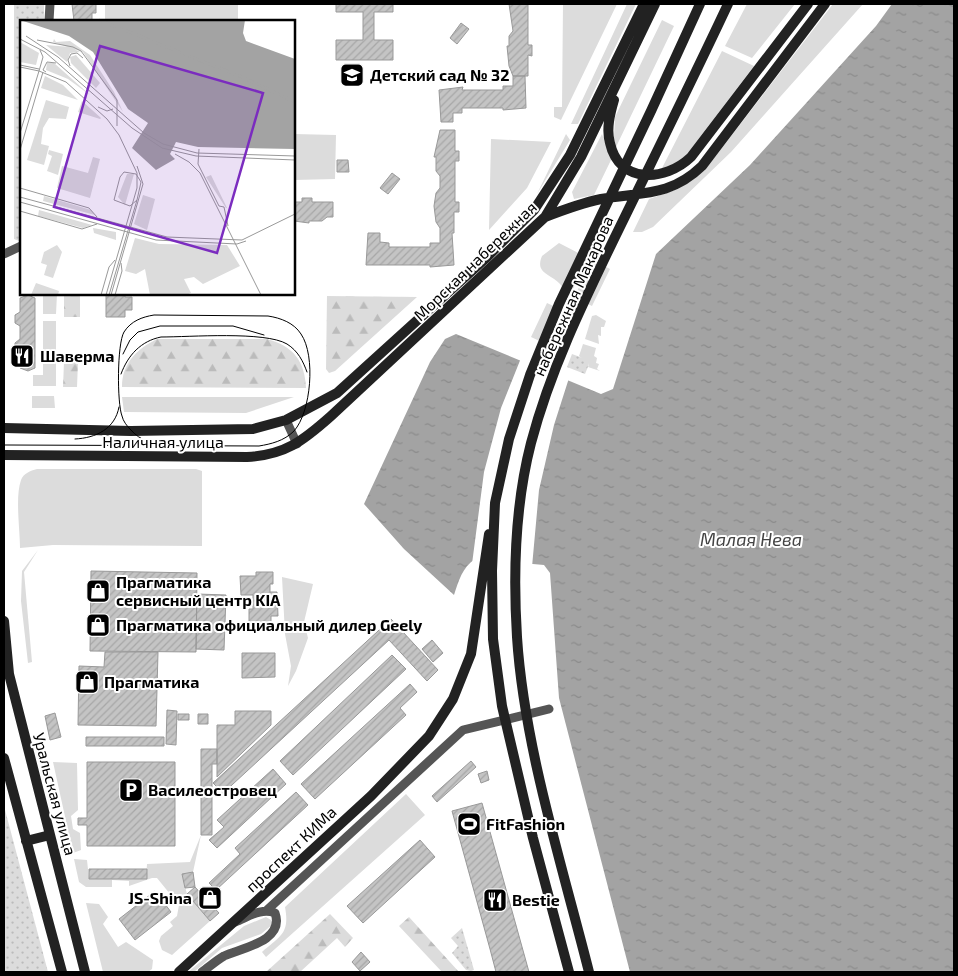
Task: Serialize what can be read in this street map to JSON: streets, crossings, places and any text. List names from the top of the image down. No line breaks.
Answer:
{"streets":{"main road":["Морская набережная","набережная Макарова","Наличная улица","Уральская улица","проспект КИМа"]},"crossings":[["Морская набережная","Наличная улица"],["набережная Макарова","проспект КИМа"]],"water":["Малая Нева"],"places":{"school or university":["Детский сад № 32"],"restaurant":["Шаверма","Bestie"],"shop":["Прагматика сервисный центр KIA","Прагматика официальный дилер Geely","Прагматика","JS-Shina"],"parking":["Василеостровец"],"sports":["FitFashion"]}}
